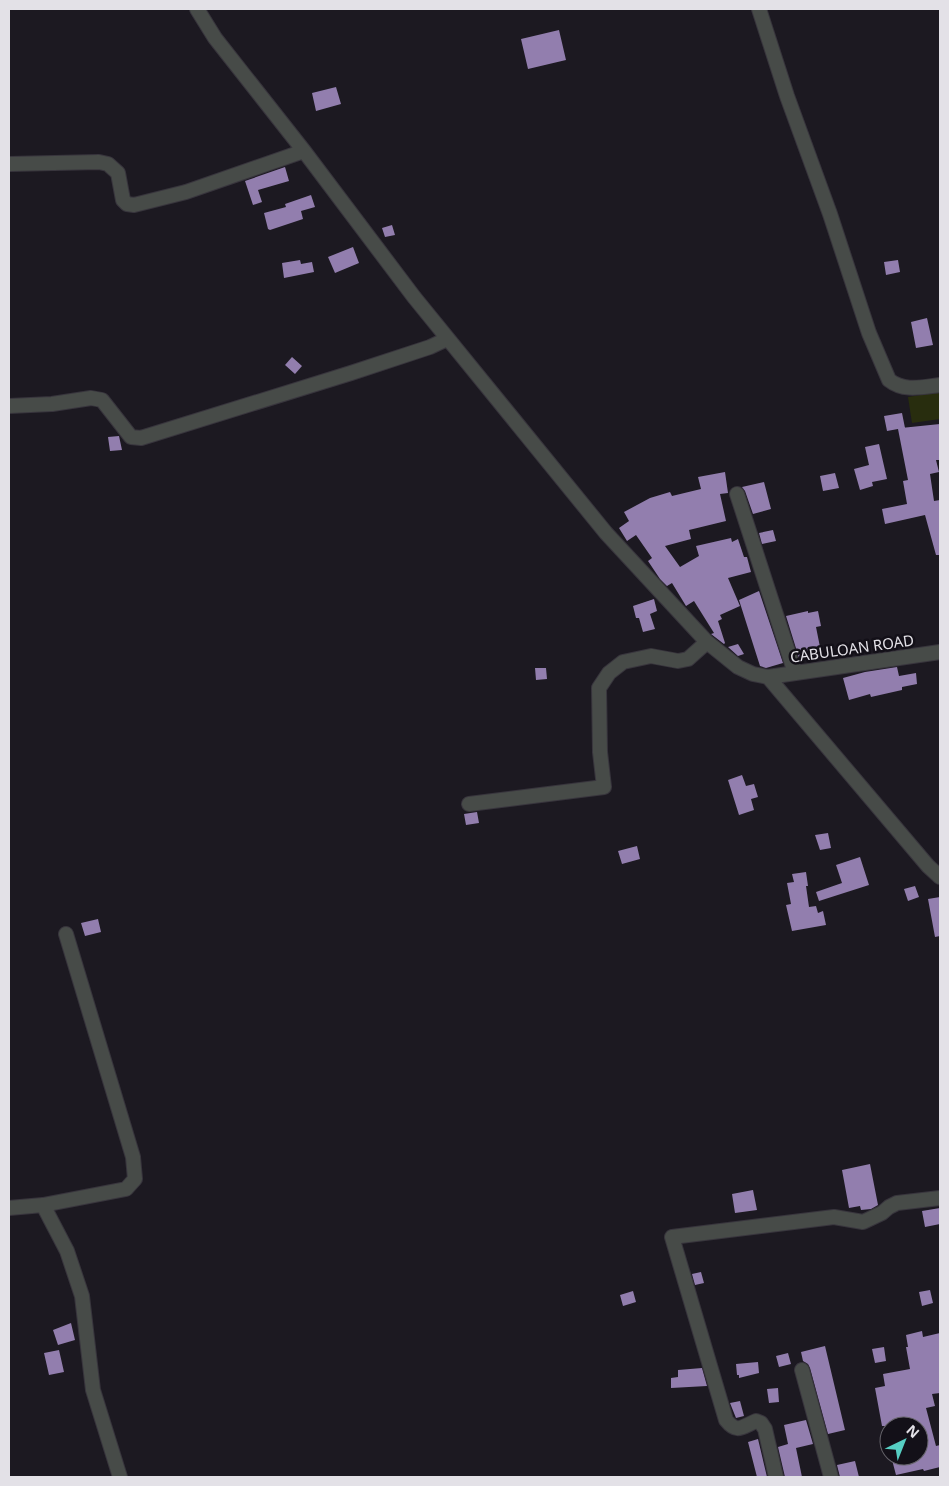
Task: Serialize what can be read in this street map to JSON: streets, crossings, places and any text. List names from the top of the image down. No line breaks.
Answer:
{"streets":{"street":["CABULOAN ROAD"]},"north":"top right"}
